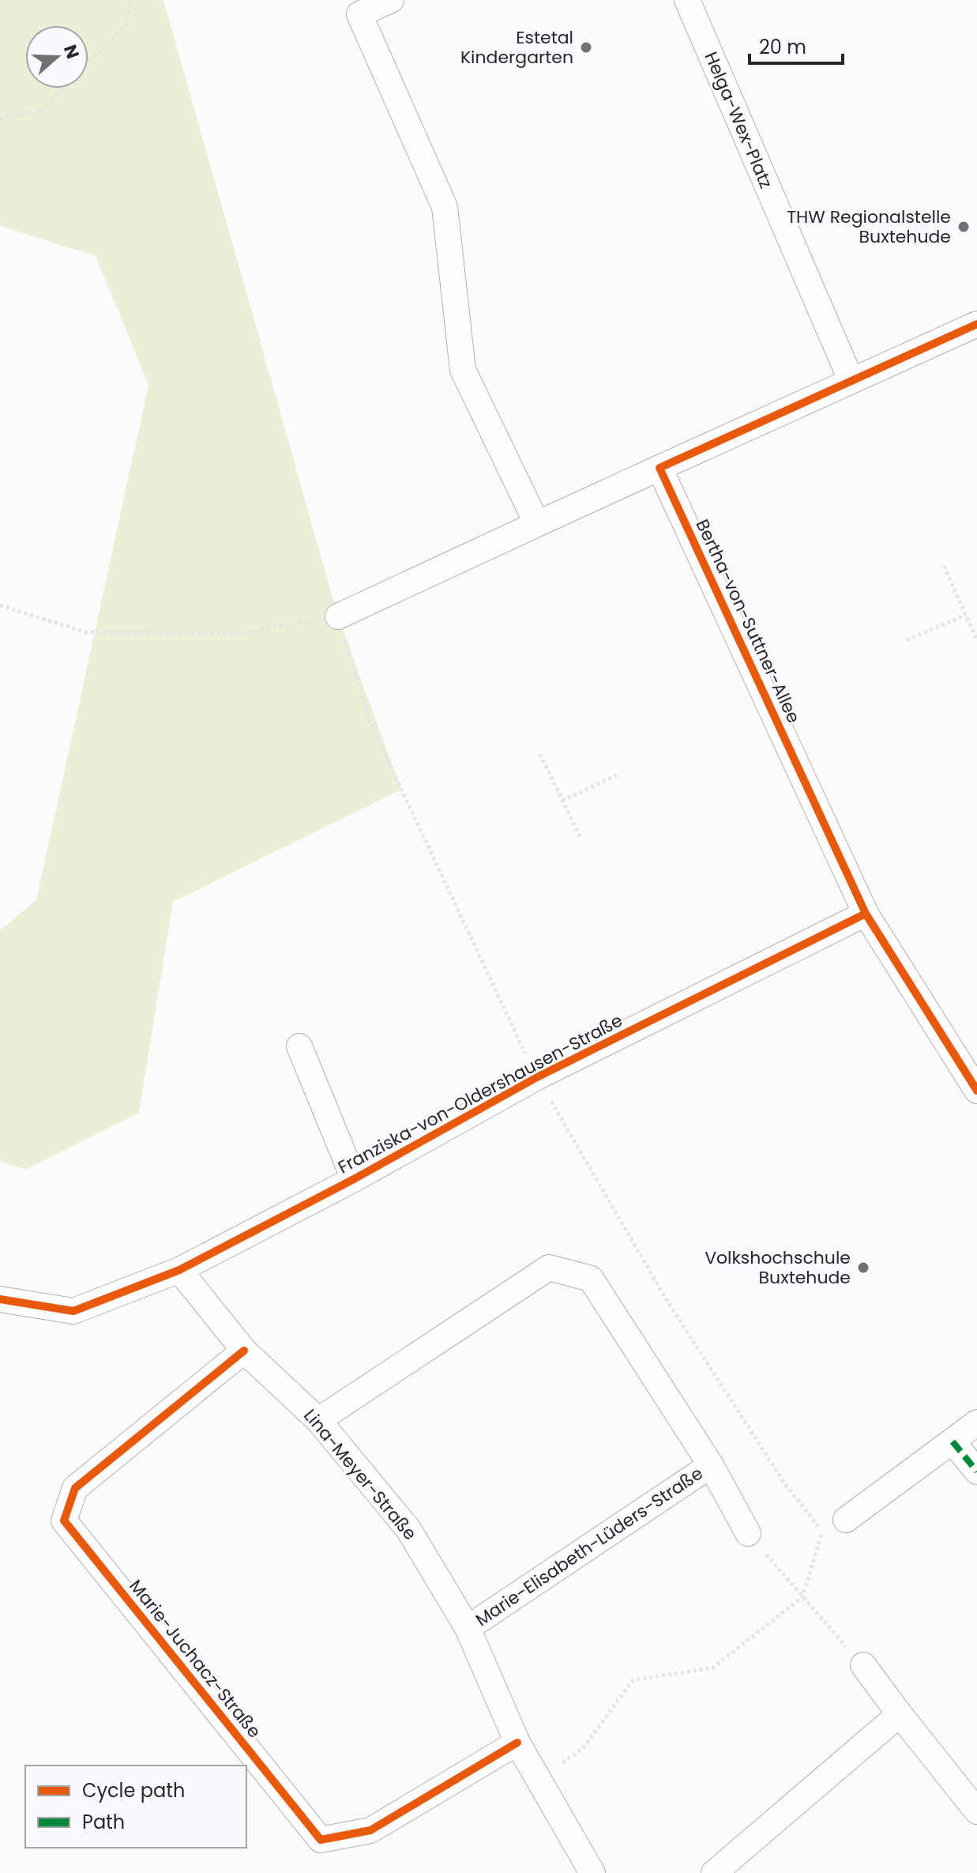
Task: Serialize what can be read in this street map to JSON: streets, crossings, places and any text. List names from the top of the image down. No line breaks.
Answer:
{"streets":{"street":["Helga-Wex-Platz","Bertha-von-Suttner-Allee","Franziska-von-Oldershausen-Straße","Lina-Meyer-Straße","Marie-Elisabeth-Lüders-Straße","Marie-Juchacz-Straße"]},"crossings":[["Bertha-von-Suttner-Allee","Franziska-von-Oldershausen-Straße"],["Franziska-von-Oldershausen-Straße","Lina-Meyer-Straße"],["Lina-Meyer-Straße","Marie-Elisabeth-Lüders-Straße"],["Lina-Meyer-Straße","Marie-Juchacz-Straße"]],"places":["Estetal Kindergarten","THW Regionalstelle Buxtehude","Volkshochschule Buxtehude"],"legend":["Cycle path","Path"],"scale_bar":"20 m","north":"right"}
